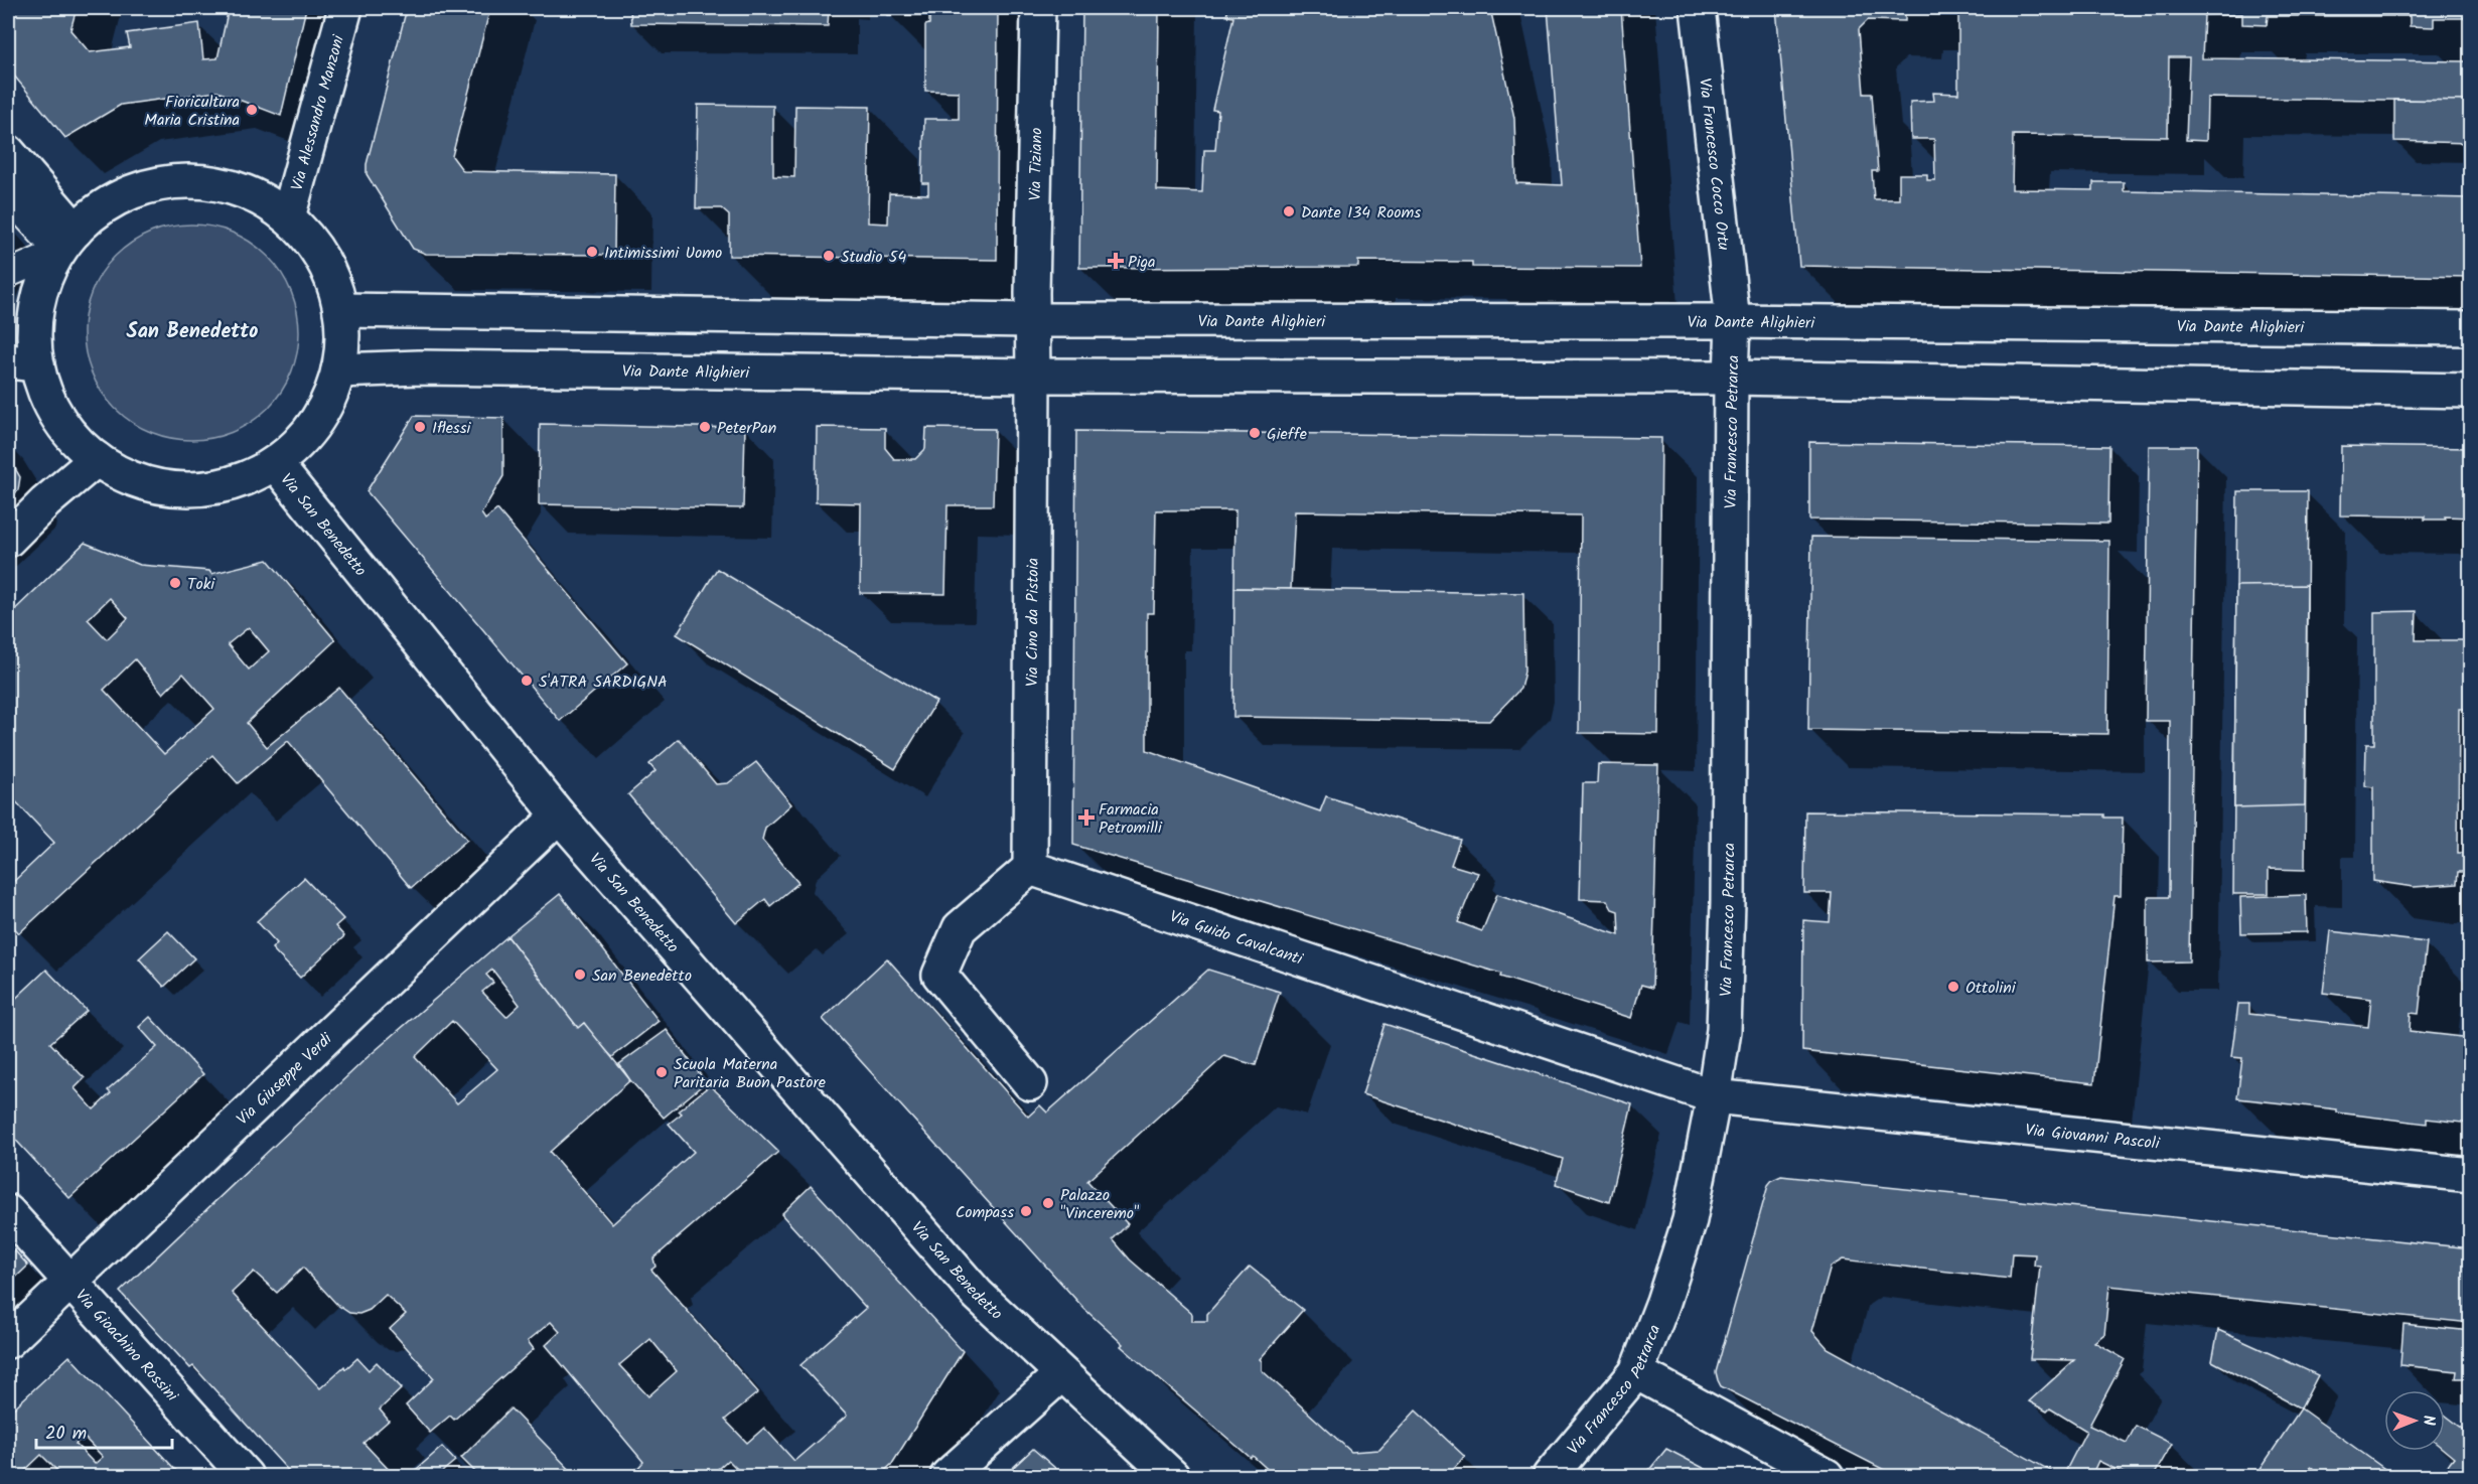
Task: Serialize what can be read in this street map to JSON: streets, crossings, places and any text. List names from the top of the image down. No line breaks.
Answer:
{"streets":{"street":["Via Alessandro Manzoni","Via Tiziano","Via Francesco Cocco Ortu","Via Dante Alighieri","Via Francesco Petrarca","Via San Benedetto","Via Cino da Pistoia","Via Guido Cavalcanti","Via Giuseppe Verdi","Via Giovanni Pascoli","Via Gioachino Rossini"]},"crossings":[["Via Tiziano","Via Dante Alighieri"],["Via Francesco Cocco Ortu","Via Dante Alighieri"],["Via Francesco Cocco Ortu","Via Francesco Petrarca"],["Via Dante Alighieri","Via Francesco Petrarca"],["Via Dante Alighieri","Via Cino da Pistoia"],["Via Francesco Petrarca","Via Guido Cavalcanti"],["Via Francesco Petrarca","Via Giovanni Pascoli"],["Via San Benedetto","Via Giuseppe Verdi"],["Via Cino da Pistoia","Via Guido Cavalcanti"],["Via Guido Cavalcanti","Via Giovanni Pascoli"],["Via Giuseppe Verdi","Via Gioachino Rossini"]],"districts":["San Benedetto"],"places":{"other":["Fioricultura Maria Cristina","Dante 134 Rooms","Intimissimi Uomo","Studio 54","Iflessi","PeterPan","Gieffe","Toki","S'ATRA SARDIGNA","San Benedetto","Ottolini","Scuola Materna Paritaria Buon Pastore","Palazzo \"Vinceremo\"","Compass"],"health":["Piga","Farmacia Petromilli"]},"scale_bar":"20 m","north":"right"}
